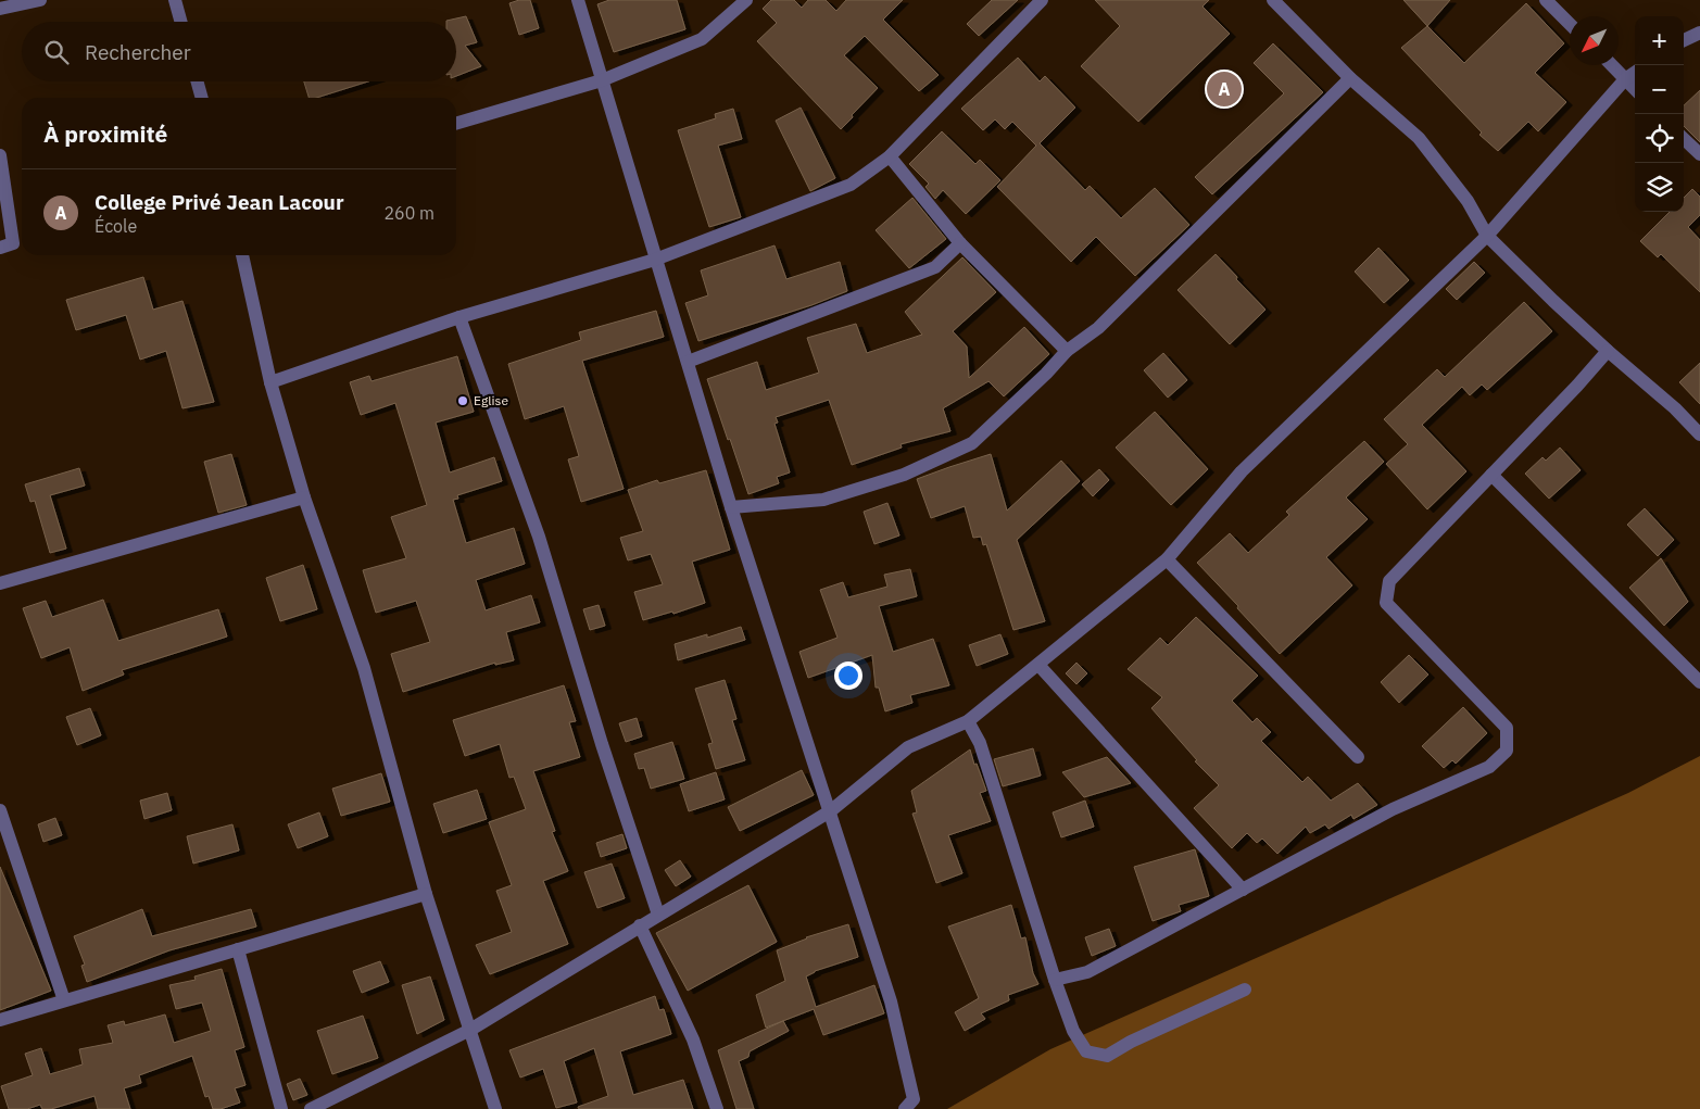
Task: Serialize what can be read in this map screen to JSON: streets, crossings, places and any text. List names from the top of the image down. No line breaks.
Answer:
{"places":["Eglise"],"north":"bottom left","page":{"map_buttons":["+","−"],"search":"Rechercher","pins":"A","heading":"À proximité","list":[{"mark":"A","name":"College Privé Jean Lacour","note":"École","value":"260 m"}]}}
